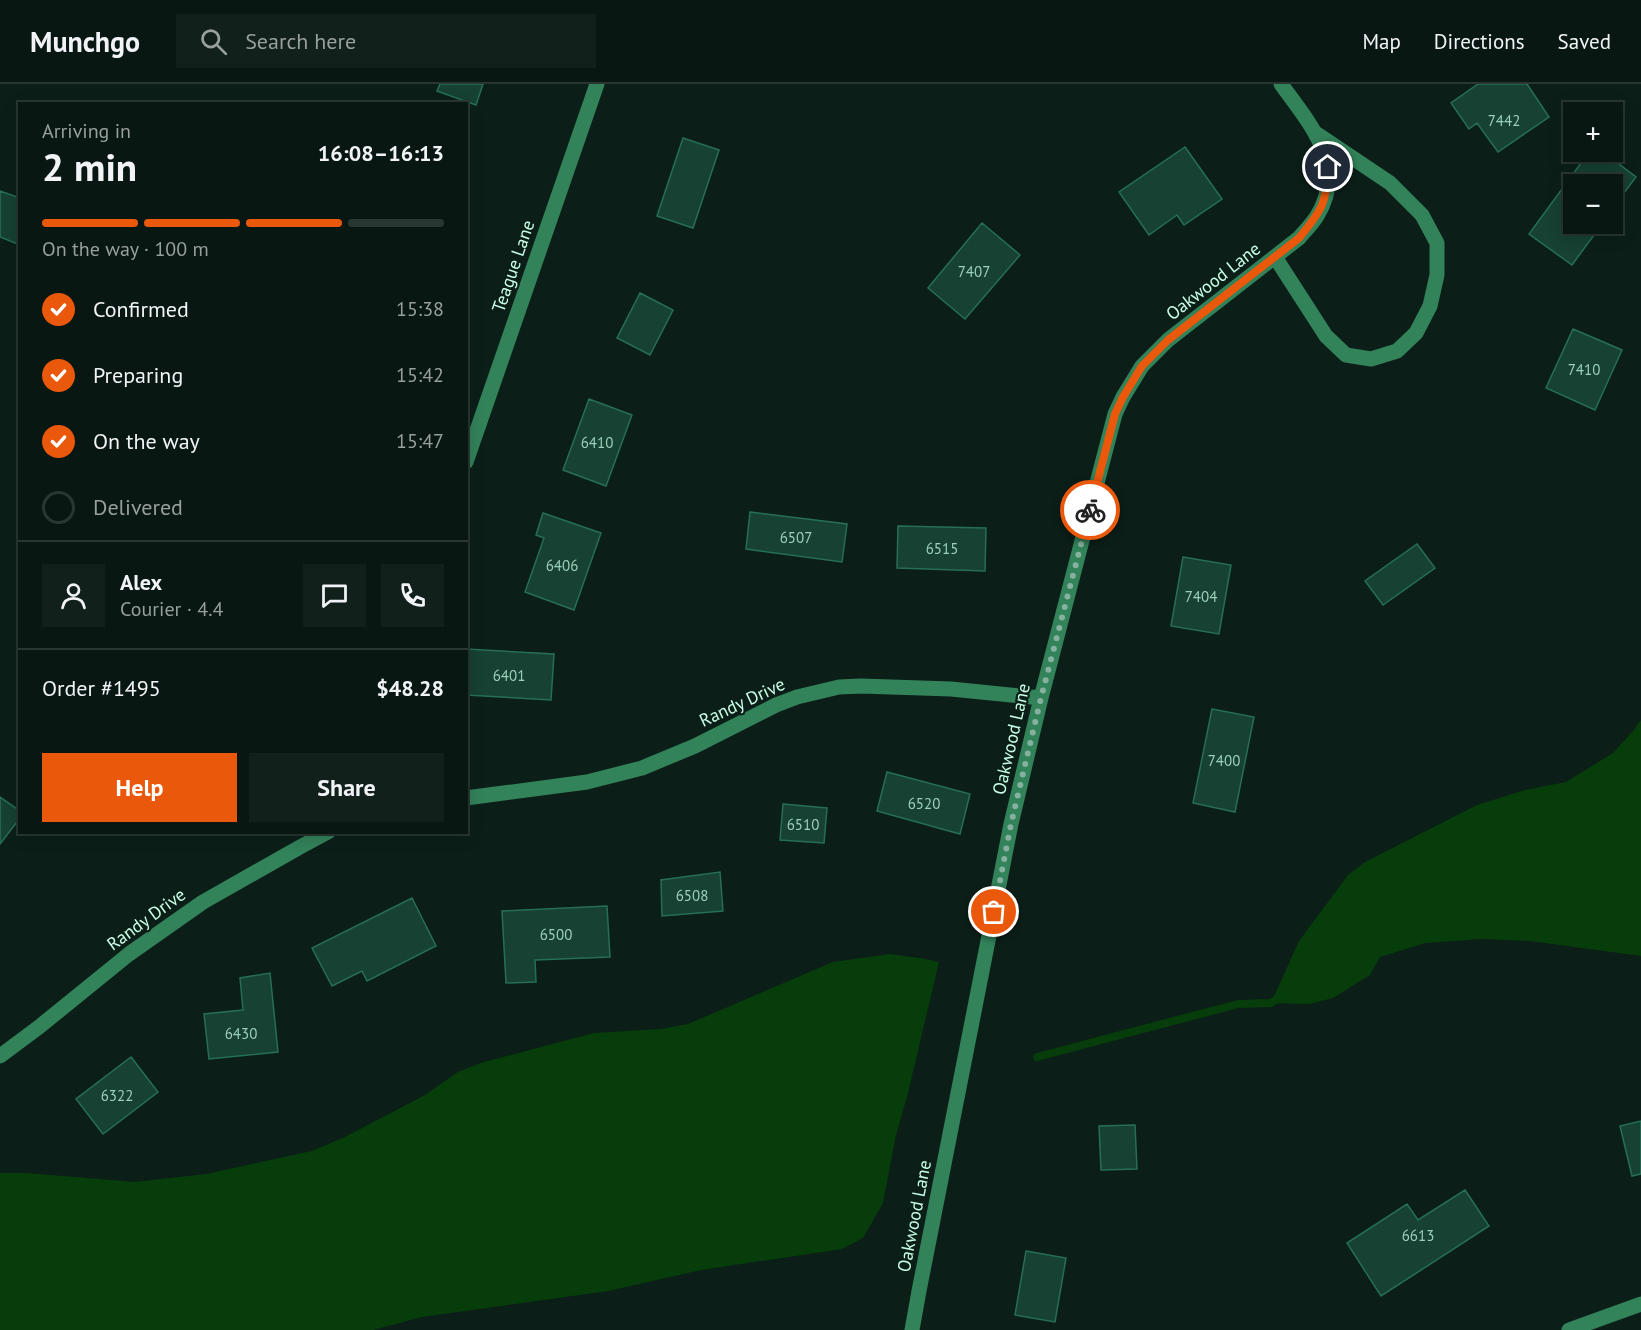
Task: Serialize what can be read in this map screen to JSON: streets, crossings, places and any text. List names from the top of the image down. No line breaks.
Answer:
{"streets":{"street":["Teague Lane","Oakwood Lane","Randy Drive"]},"crossings":[["Oakwood Lane","Randy Drive"]],"house_numbers":["7442","7407","7410","6410","6507","6515","6406","7404","6401","7400","6520","6510","6508","6500","6430","6322","6613"],"page":{"header":"Munchgo","search":"Search here","nav":["Map","Directions","Saved"],"map_buttons":["+","−"],"heading":["2 min","Arriving in","16:08–16:13"],"panel":["Alex","Courier · 4.4","Order #1495","$48.28"],"bar":"On the way · 100 m","list":[["Confirmed","15:38"],["Preparing","15:42"],["On the way","15:47"],"Delivered"],"buttons":["Help","Share"]}}
